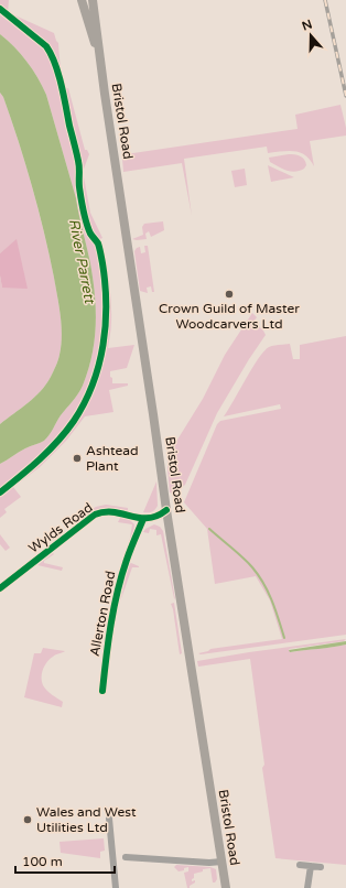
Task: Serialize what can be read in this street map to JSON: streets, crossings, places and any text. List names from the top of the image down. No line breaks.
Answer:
{"streets":{"main road":["Bristol Road"],"street":["Wylds Road","Allerton Road"]},"crossings":[["Wylds Road","Allerton Road"]],"water":["River Parrett"],"places":["Crown Guild of Master Woodcarvers Ltd","Ashtead Plant","Wales and West Utilities Ltd"],"scale_bar":"100 m","north":"top"}
